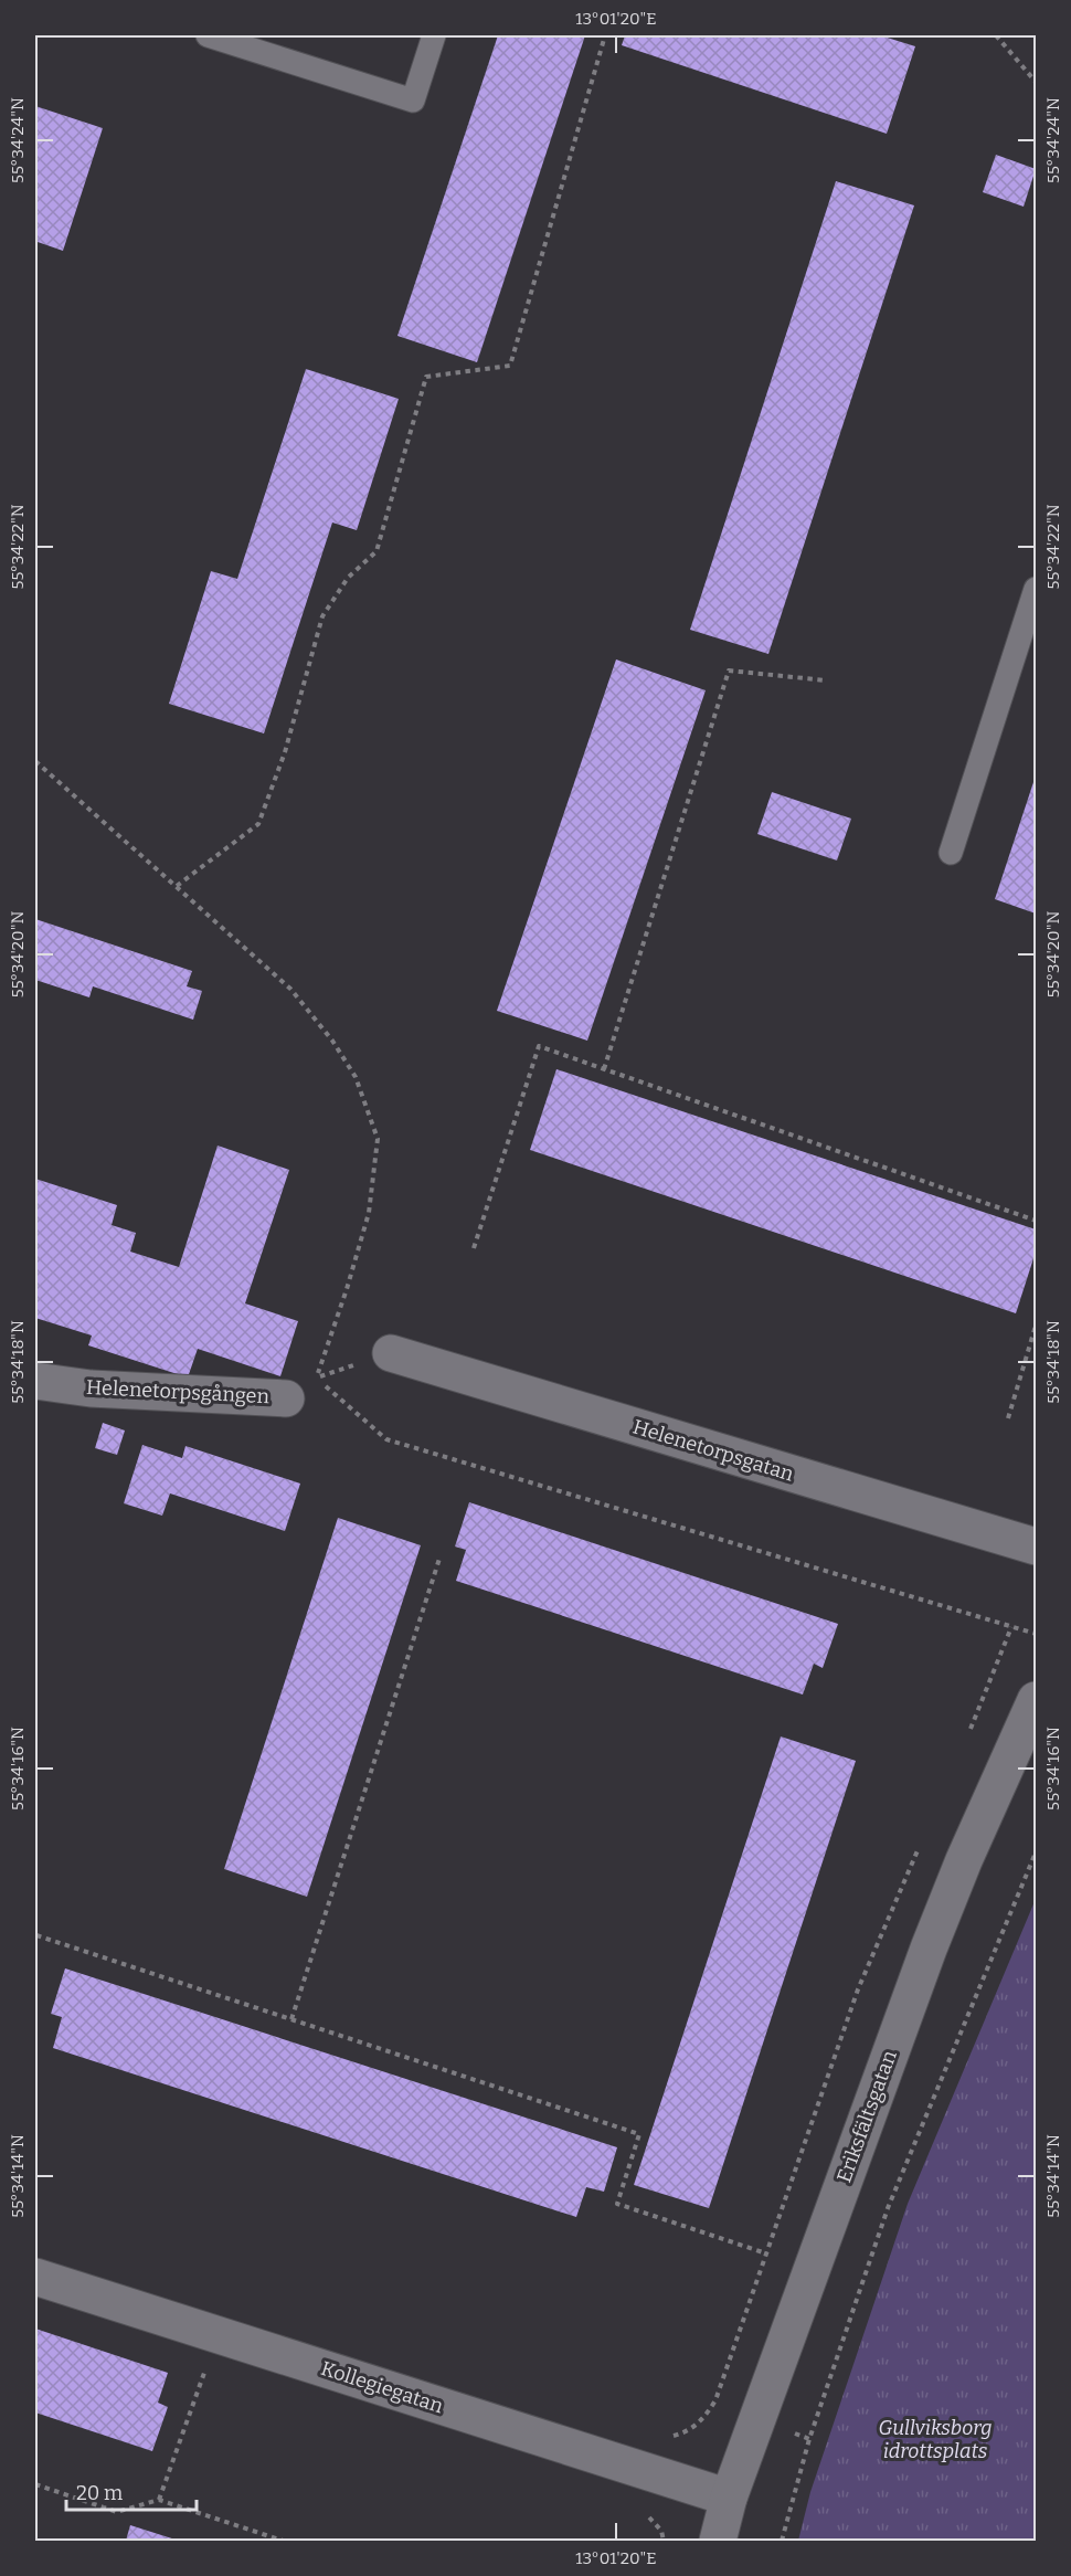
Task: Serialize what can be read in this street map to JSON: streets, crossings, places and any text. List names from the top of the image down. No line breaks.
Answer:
{"streets":{"street":["Helenetorpsgången","Helenetorpsgatan","Eriksfältsgatan","Kollegiegatan"]},"crossings":[["Eriksfältsgatan","Kollegiegatan"]],"parks":["Gullviksborg idrottsplats"],"scale_bar":"20 m","coordinates":["13°01'20\"E","55°34'24\"N","55°34'22\"N","55°34'20\"N","55°34'18\"N","55°34'16\"N","55°34'14\"N"]}
